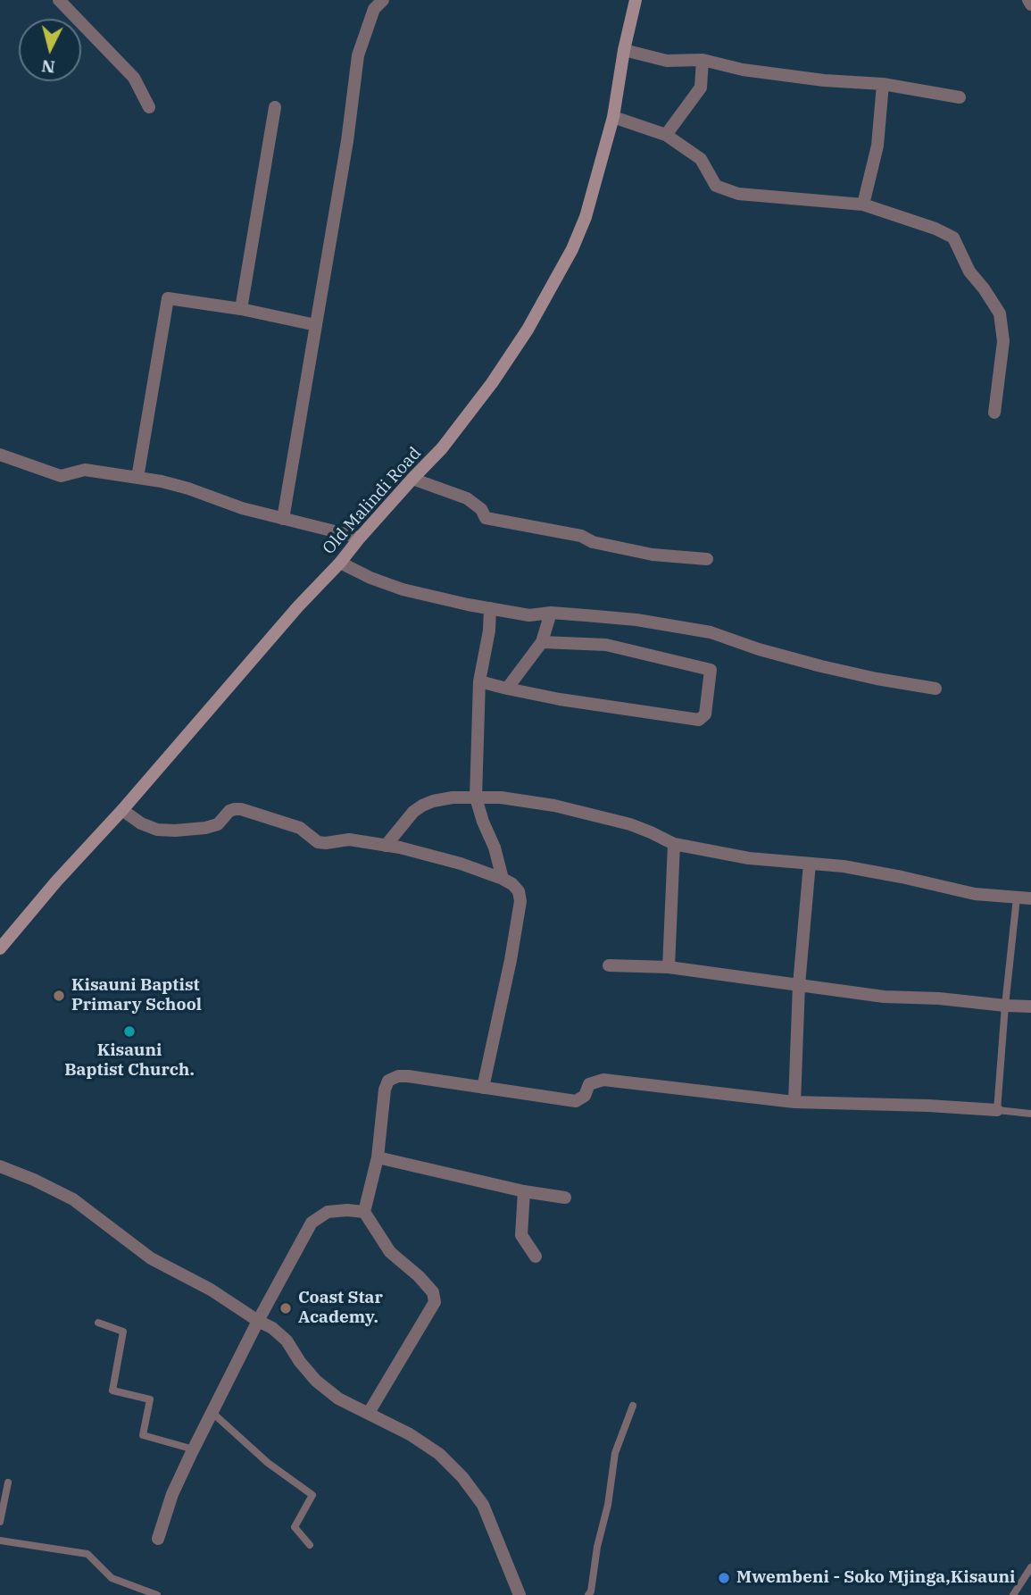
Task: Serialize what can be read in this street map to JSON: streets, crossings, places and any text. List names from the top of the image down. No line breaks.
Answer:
{"streets":{"main road":["Old Malindi Road"]},"places":["Kisauni Baptist Primary School","Kisauni Baptist Church.","Coast Star Academy.","Mwembeni - Soko Mjinga,Kisauni"],"north":"bottom"}
